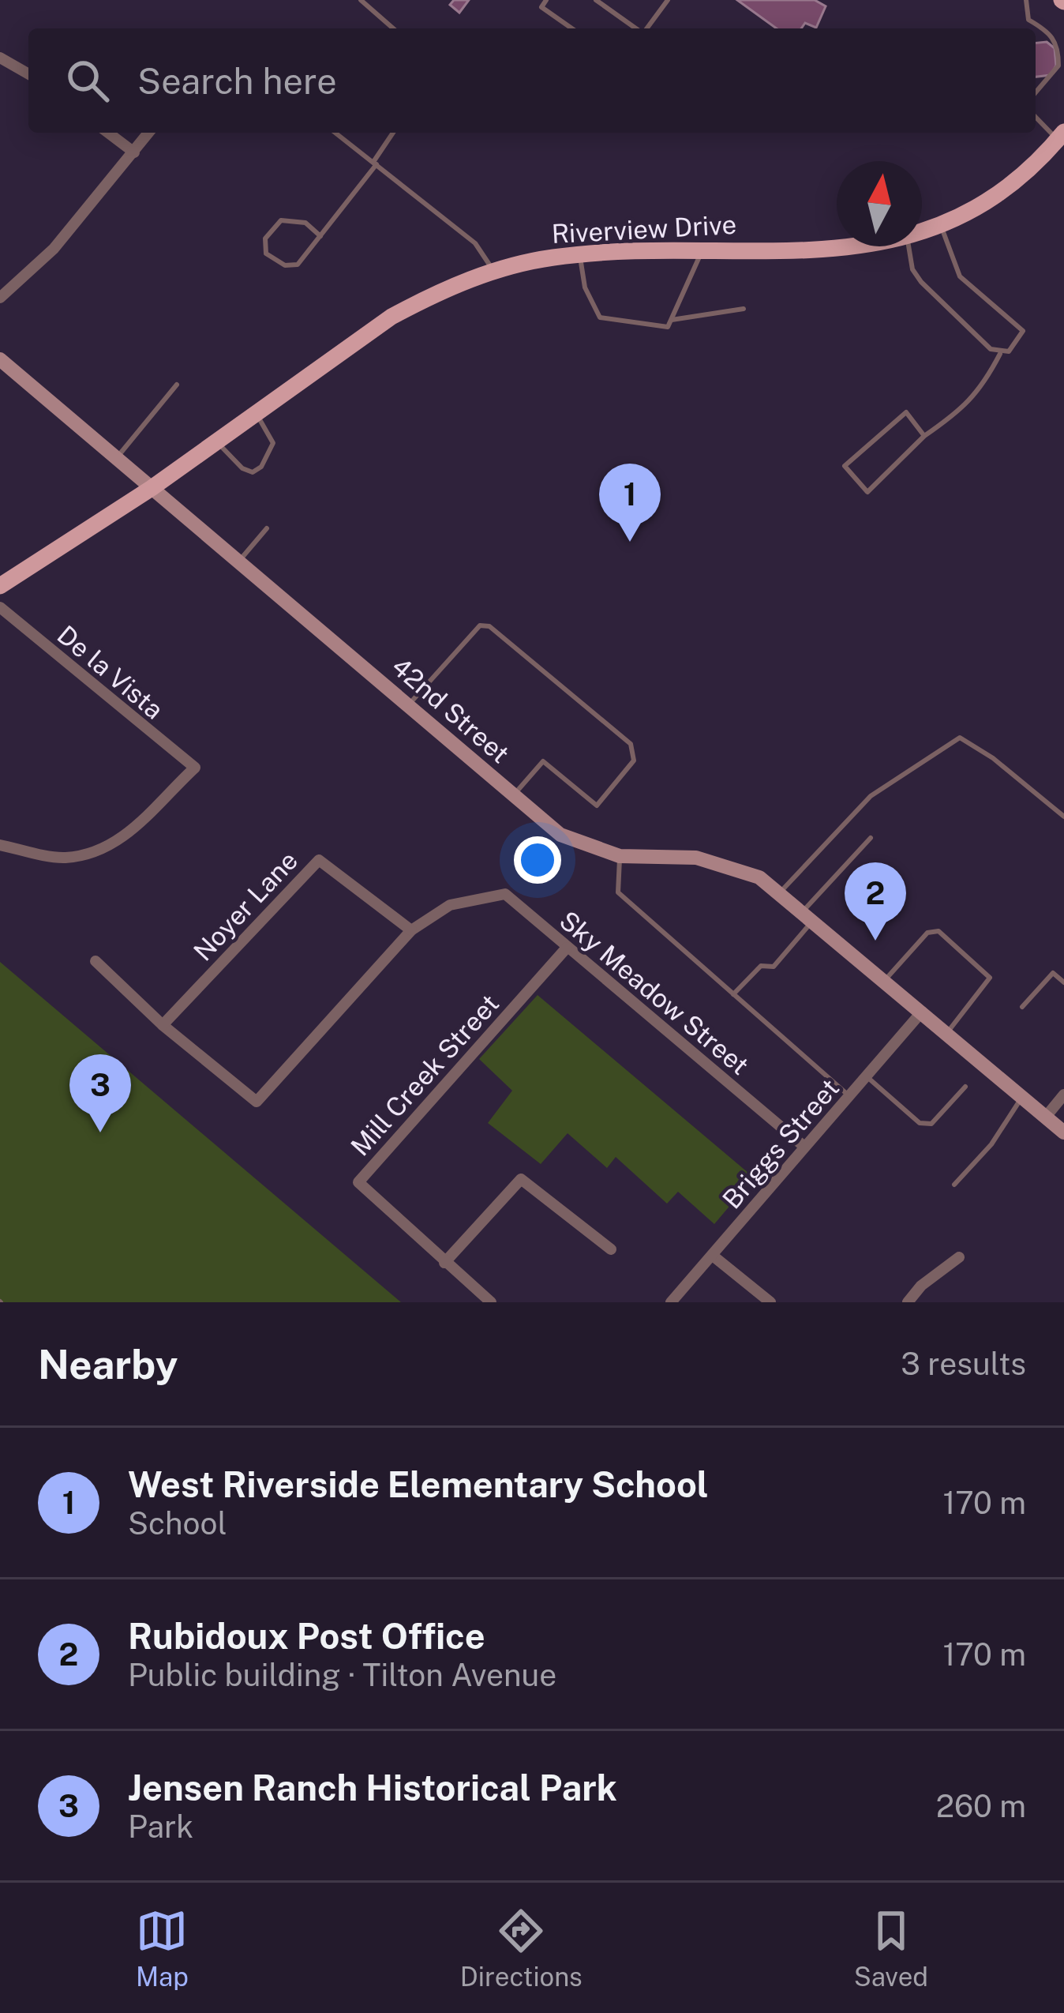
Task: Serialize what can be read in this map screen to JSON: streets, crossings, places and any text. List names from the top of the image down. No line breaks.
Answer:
{"streets":{"main road":["Riverview Drive"],"street":["De la Vista","42nd Street","Noyer Lane","Sky Meadow Street","Mill Creek Street","Briggs Street"]},"crossings":[["Riverview Drive","42nd Street"],["42nd Street","Briggs Street"],["Noyer Lane","Sky Meadow Street"],["Sky Meadow Street","Mill Creek Street"],["Sky Meadow Street","Briggs Street"]],"north":"top","page":{"search":"Search here","pins":["1","2","3"],"heading":["Nearby","3 results"],"list":[{"mark":"1","name":"West Riverside Elementary School","note":"School","value":"170 m"},{"mark":"2","name":"Rubidoux Post Office","note":"Public building · Tilton Avenue","value":"170 m"},{"mark":"3","name":"Jensen Ranch Historical Park","note":"Park","value":"260 m"}],"nav":["Map","Directions","Saved"]}}
